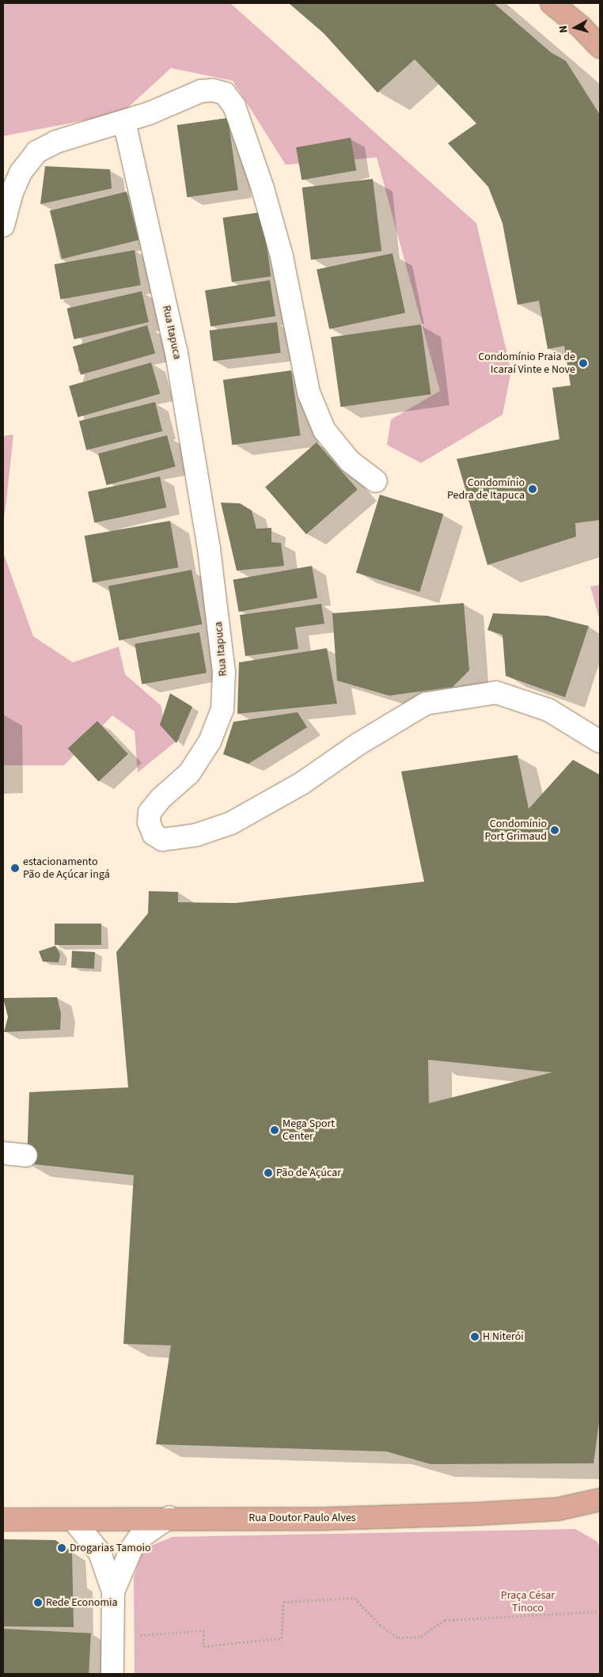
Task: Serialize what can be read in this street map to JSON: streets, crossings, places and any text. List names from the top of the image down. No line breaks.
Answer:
{"streets":{"main road":["Rua Doutor Paulo Alves"],"street":["Rua Itapuca"]},"parks":["Praça César Tinoco"],"places":["Condomínio Praia de Icaraí Vinte e Nove","Condomínio Pedra de Itapuca","Condomínio Port Grimaud","estacionamento Pão de Açúcar ingá","Mega Sport Center","Pão de Açúcar","H Niterói","Drogarias Tamoio","Rede Economia"],"north":"left"}
